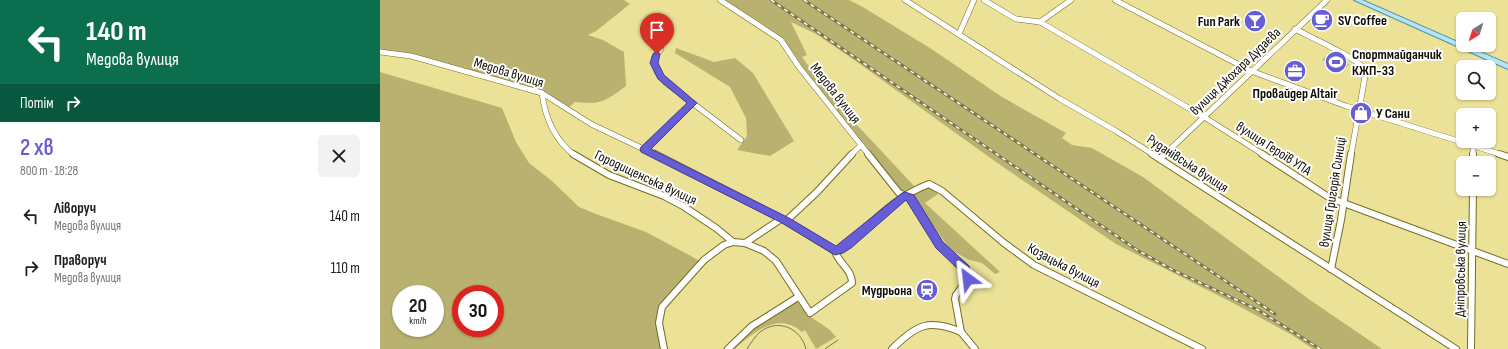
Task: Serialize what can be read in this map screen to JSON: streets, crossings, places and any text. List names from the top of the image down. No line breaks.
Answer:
{"streets":{"street":["вулиця Джохара Дудаєва","Медова вулиця","вулиця Героїв УПА","Руданівська вулиця","Городищенська вулиця","вулиця Григорія Синиці","Козацька вулиця","Дніпровська вулиця"]},"crossings":[["вулиця Джохара Дудаєва","вулиця Героїв УПА"],["вулиця Джохара Дудаєва","Руданівська вулиця"],["вулиця Джохара Дудаєва","вулиця Григорія Синиці"],["Медова вулиця","Городищенська вулиця"],["Медова вулиця","Козацька вулиця"],["вулиця Героїв УПА","вулиця Григорія Синиці"],["вулиця Героїв УПА","Дніпровська вулиця"],["Руданівська вулиця","вулиця Григорія Синиці"]],"places":{"cafe":["SV Coffee"],"bar":["Fun Park"],"sports":["Спортмайданчик КЖП-33"],"office":["Провайдер Altair"],"shop":["У Сани"],"station":["Мудрьона"]},"north":"bottom left","page":{"turn":["140 m","Медова вулиця"],"map_buttons":["+","−"],"then":"Потім","heading":["2 хв","800 m · 18:28"],"list":[{"name":"Ліворуч","note":"Медова вулиця","value":"140 m"},{"name":"Праворуч","note":"Медова вулиця","value":"110 m"}],"speed":"20 km/h","limit":"30"}}
